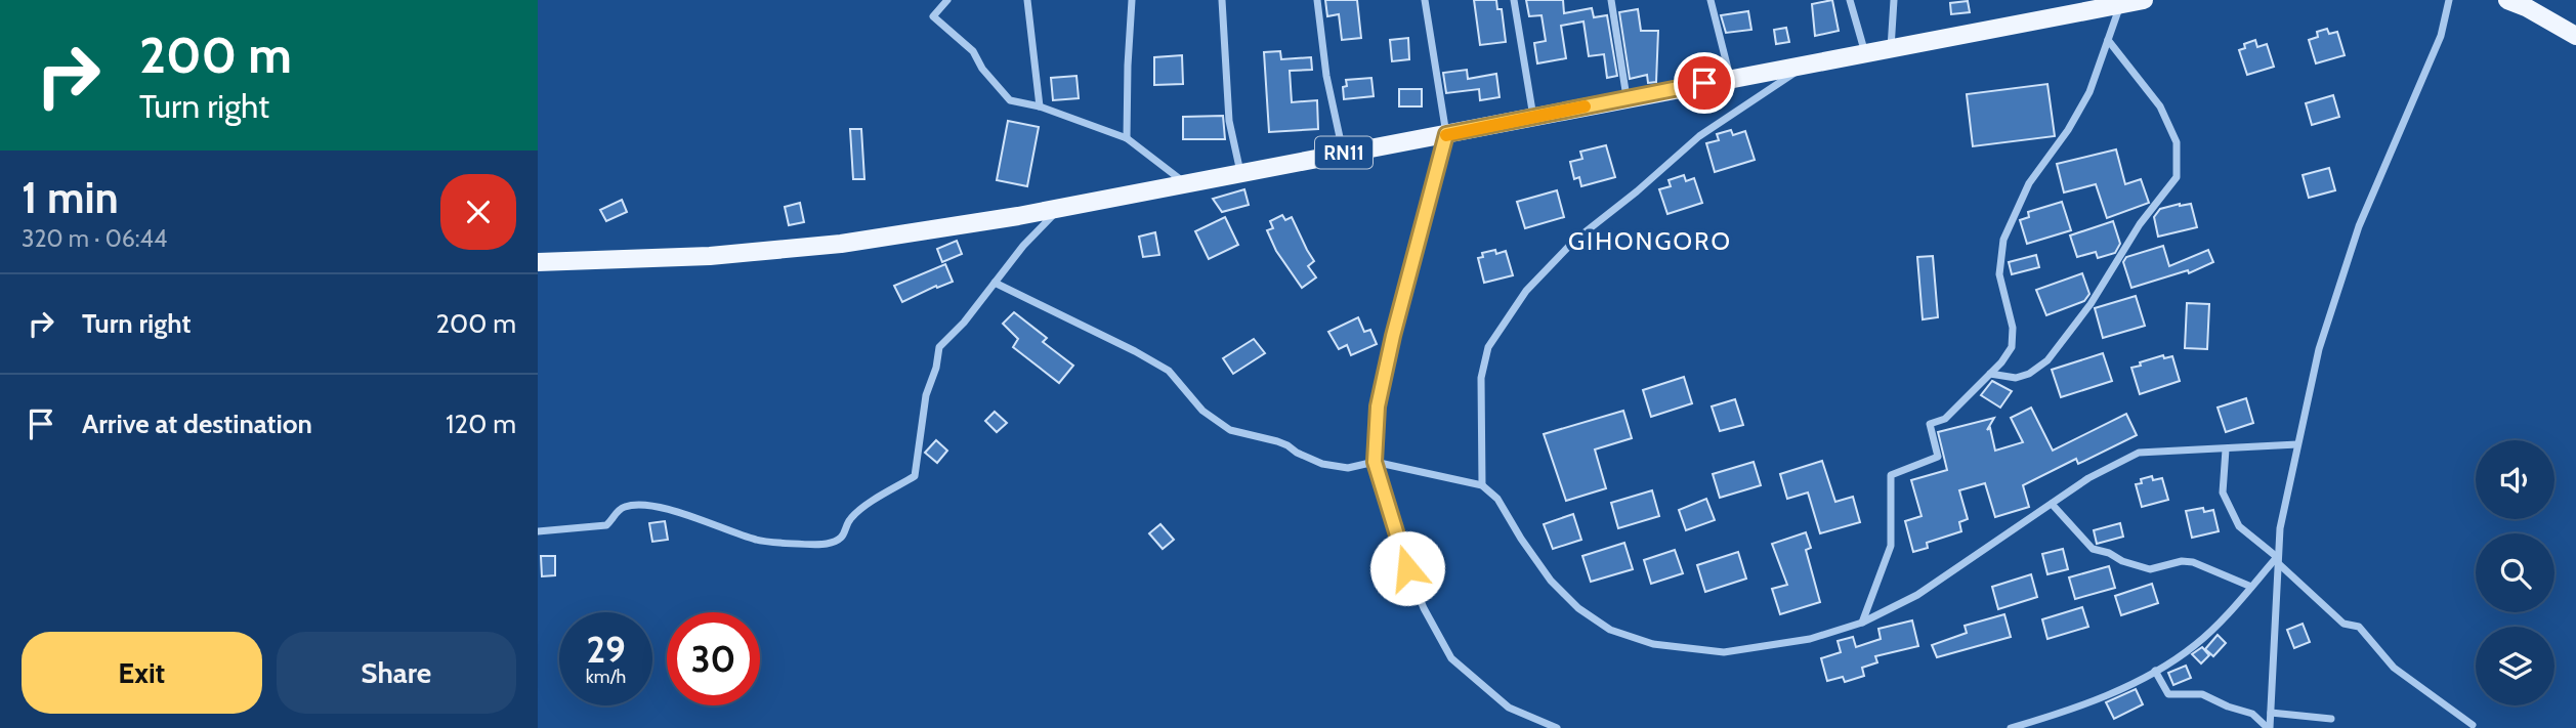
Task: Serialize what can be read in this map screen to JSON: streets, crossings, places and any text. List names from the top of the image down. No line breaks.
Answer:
{"streets":{"main road":["RN11"]},"districts":["GIHONGORO"],"page":{"turn":["200 m","Turn right"],"heading":["1 min","320 m · 06:44"],"list":[{"name":"Turn right","value":"200 m"},{"name":"Arrive at destination","value":"120 m"}],"speed":"29 km/h","limit":"30","buttons":["Exit","Share"]}}
